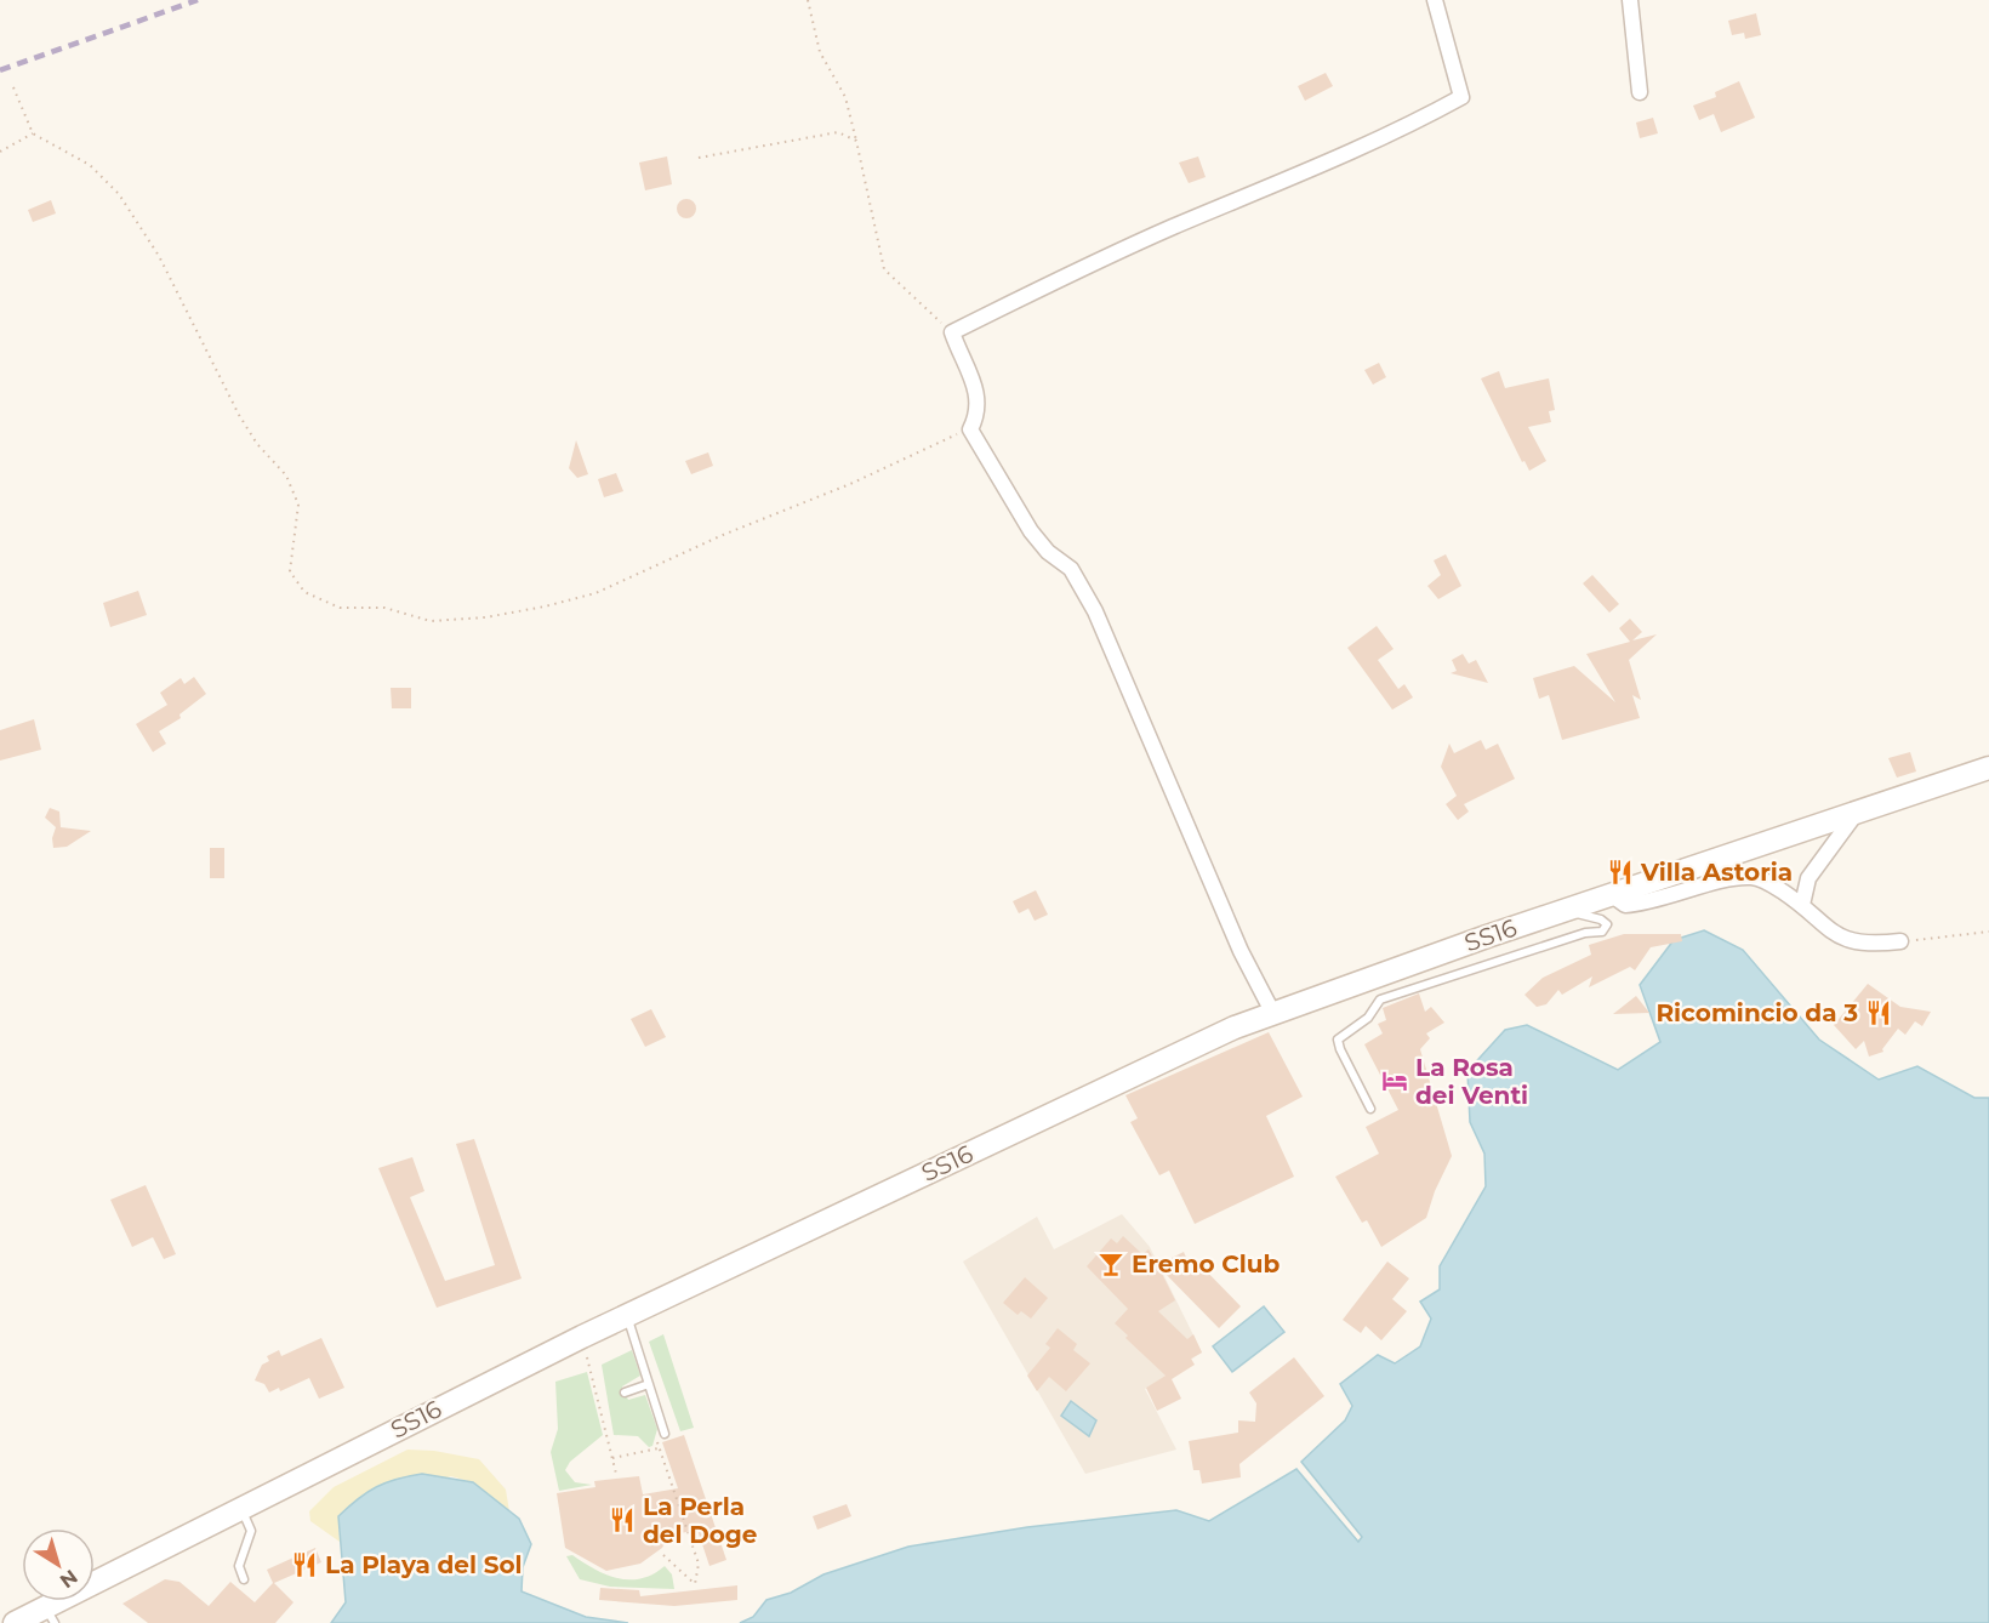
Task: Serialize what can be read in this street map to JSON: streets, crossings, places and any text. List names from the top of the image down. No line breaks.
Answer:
{"streets":{"main road":["SS16"]},"places":{"restaurant":["Villa Astoria","Ricomincio da 3","La Perla del Doge","La Playa del Sol"],"hotel":["La Rosa dei Venti"],"bar":["Eremo Club"]},"north":"bottom right"}
